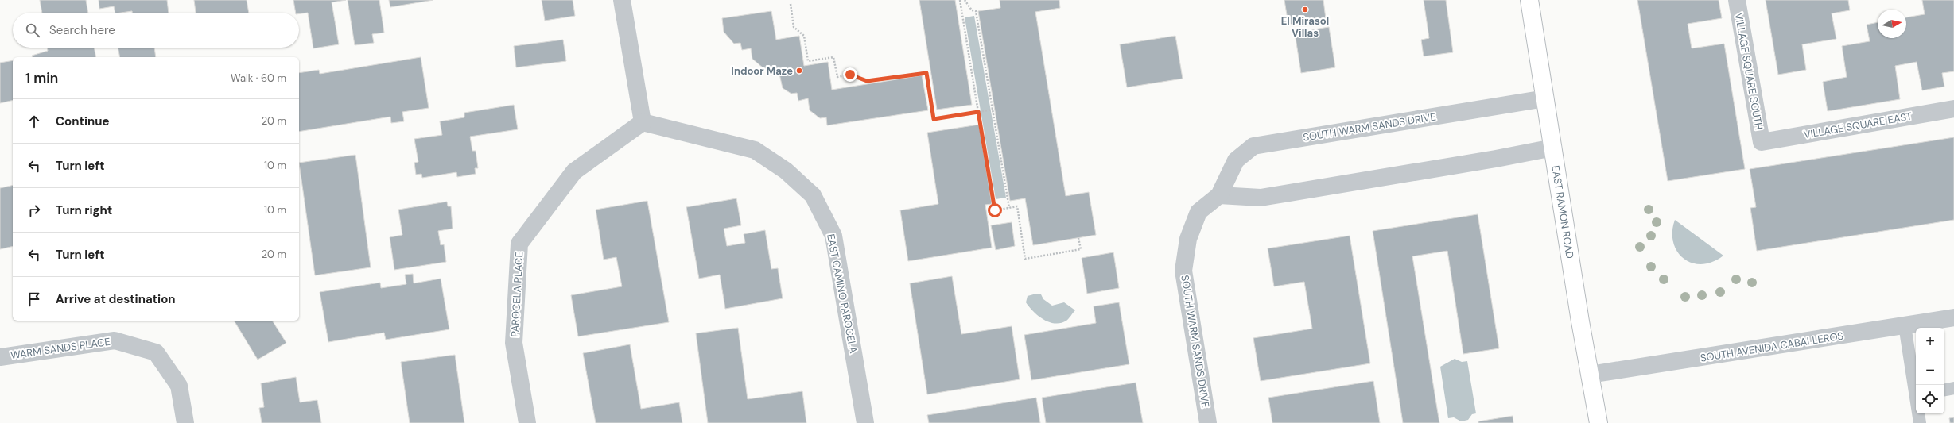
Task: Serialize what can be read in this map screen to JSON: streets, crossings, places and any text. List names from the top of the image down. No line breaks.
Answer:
{"streets":{"main road":["EAST RAMON ROAD"],"street":["VILLAGE SQUARE SOUTH","VILLAGE SQUARE EAST","SOUTH WARM SANDS DRIVE","EAST CAMINO PAROCELA","PAROCELA PLACE","SOUTH AVENIDA CABALLEROS","WARM SANDS PLACE"]},"crossings":[["VILLAGE SQUARE SOUTH","VILLAGE SQUARE EAST"],["SOUTH WARM SANDS DRIVE","EAST RAMON ROAD"],["EAST RAMON ROAD","SOUTH AVENIDA CABALLEROS"],["EAST CAMINO PAROCELA","PAROCELA PLACE"]],"places":["El Mirasol Villas","Indoor Maze"],"north":"right","page":{"search":"Search here","heading":["1 min","Walk · 60 m"],"list":[["Continue","20 m"],["Turn left","10 m"],["Turn right","10 m"],["Turn left","20 m"],"Arrive at destination"],"map_buttons":["+","−"]}}
